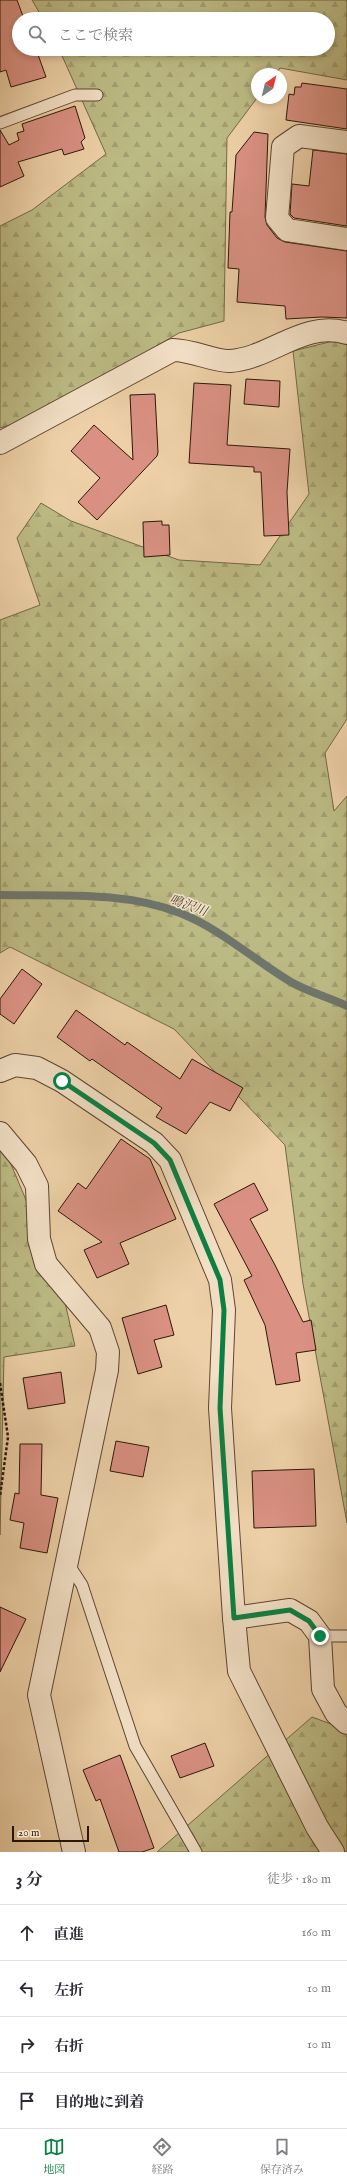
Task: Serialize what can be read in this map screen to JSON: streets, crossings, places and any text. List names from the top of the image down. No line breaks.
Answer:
{"water":["鳴沢川"],"scale_bar":"20 m","north":"top right","page":{"search":"ここで検索","scale":"20 m","heading":["3 分","徒歩 · 180 m"],"list":[["直進","160 m"],["左折","10 m"],["右折","10 m"],"目的地に到着"],"nav":["地図","経路","保存済み"]}}
